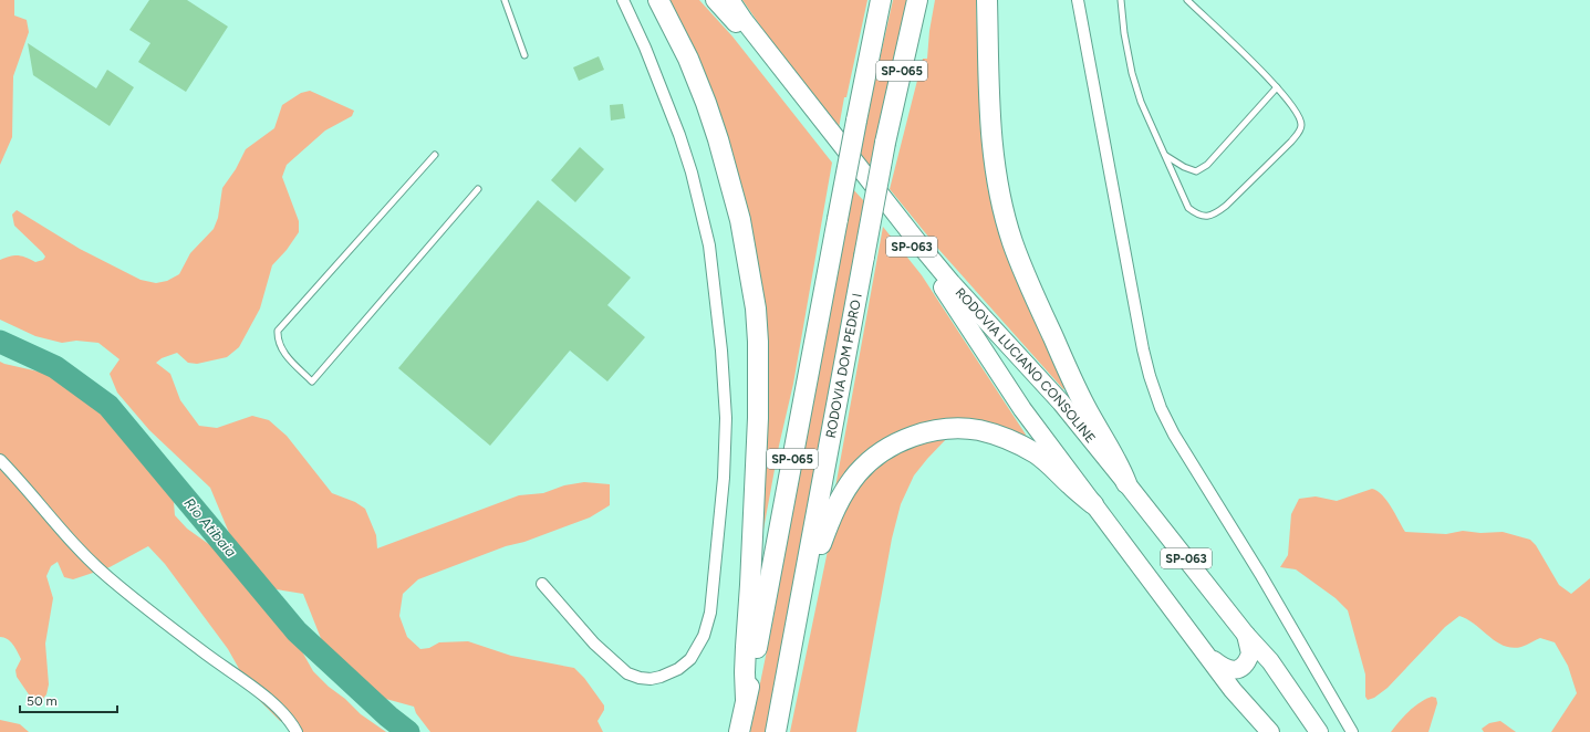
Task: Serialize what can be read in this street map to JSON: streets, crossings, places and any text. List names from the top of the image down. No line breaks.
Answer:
{"streets":{"highway":["SP-065","SP-063","RODOVIA DOM PEDRO I","RODOVIA LUCIANO CONSOLINE"]},"water":["Rio Atibaia"],"scale_bar":"50 m"}
